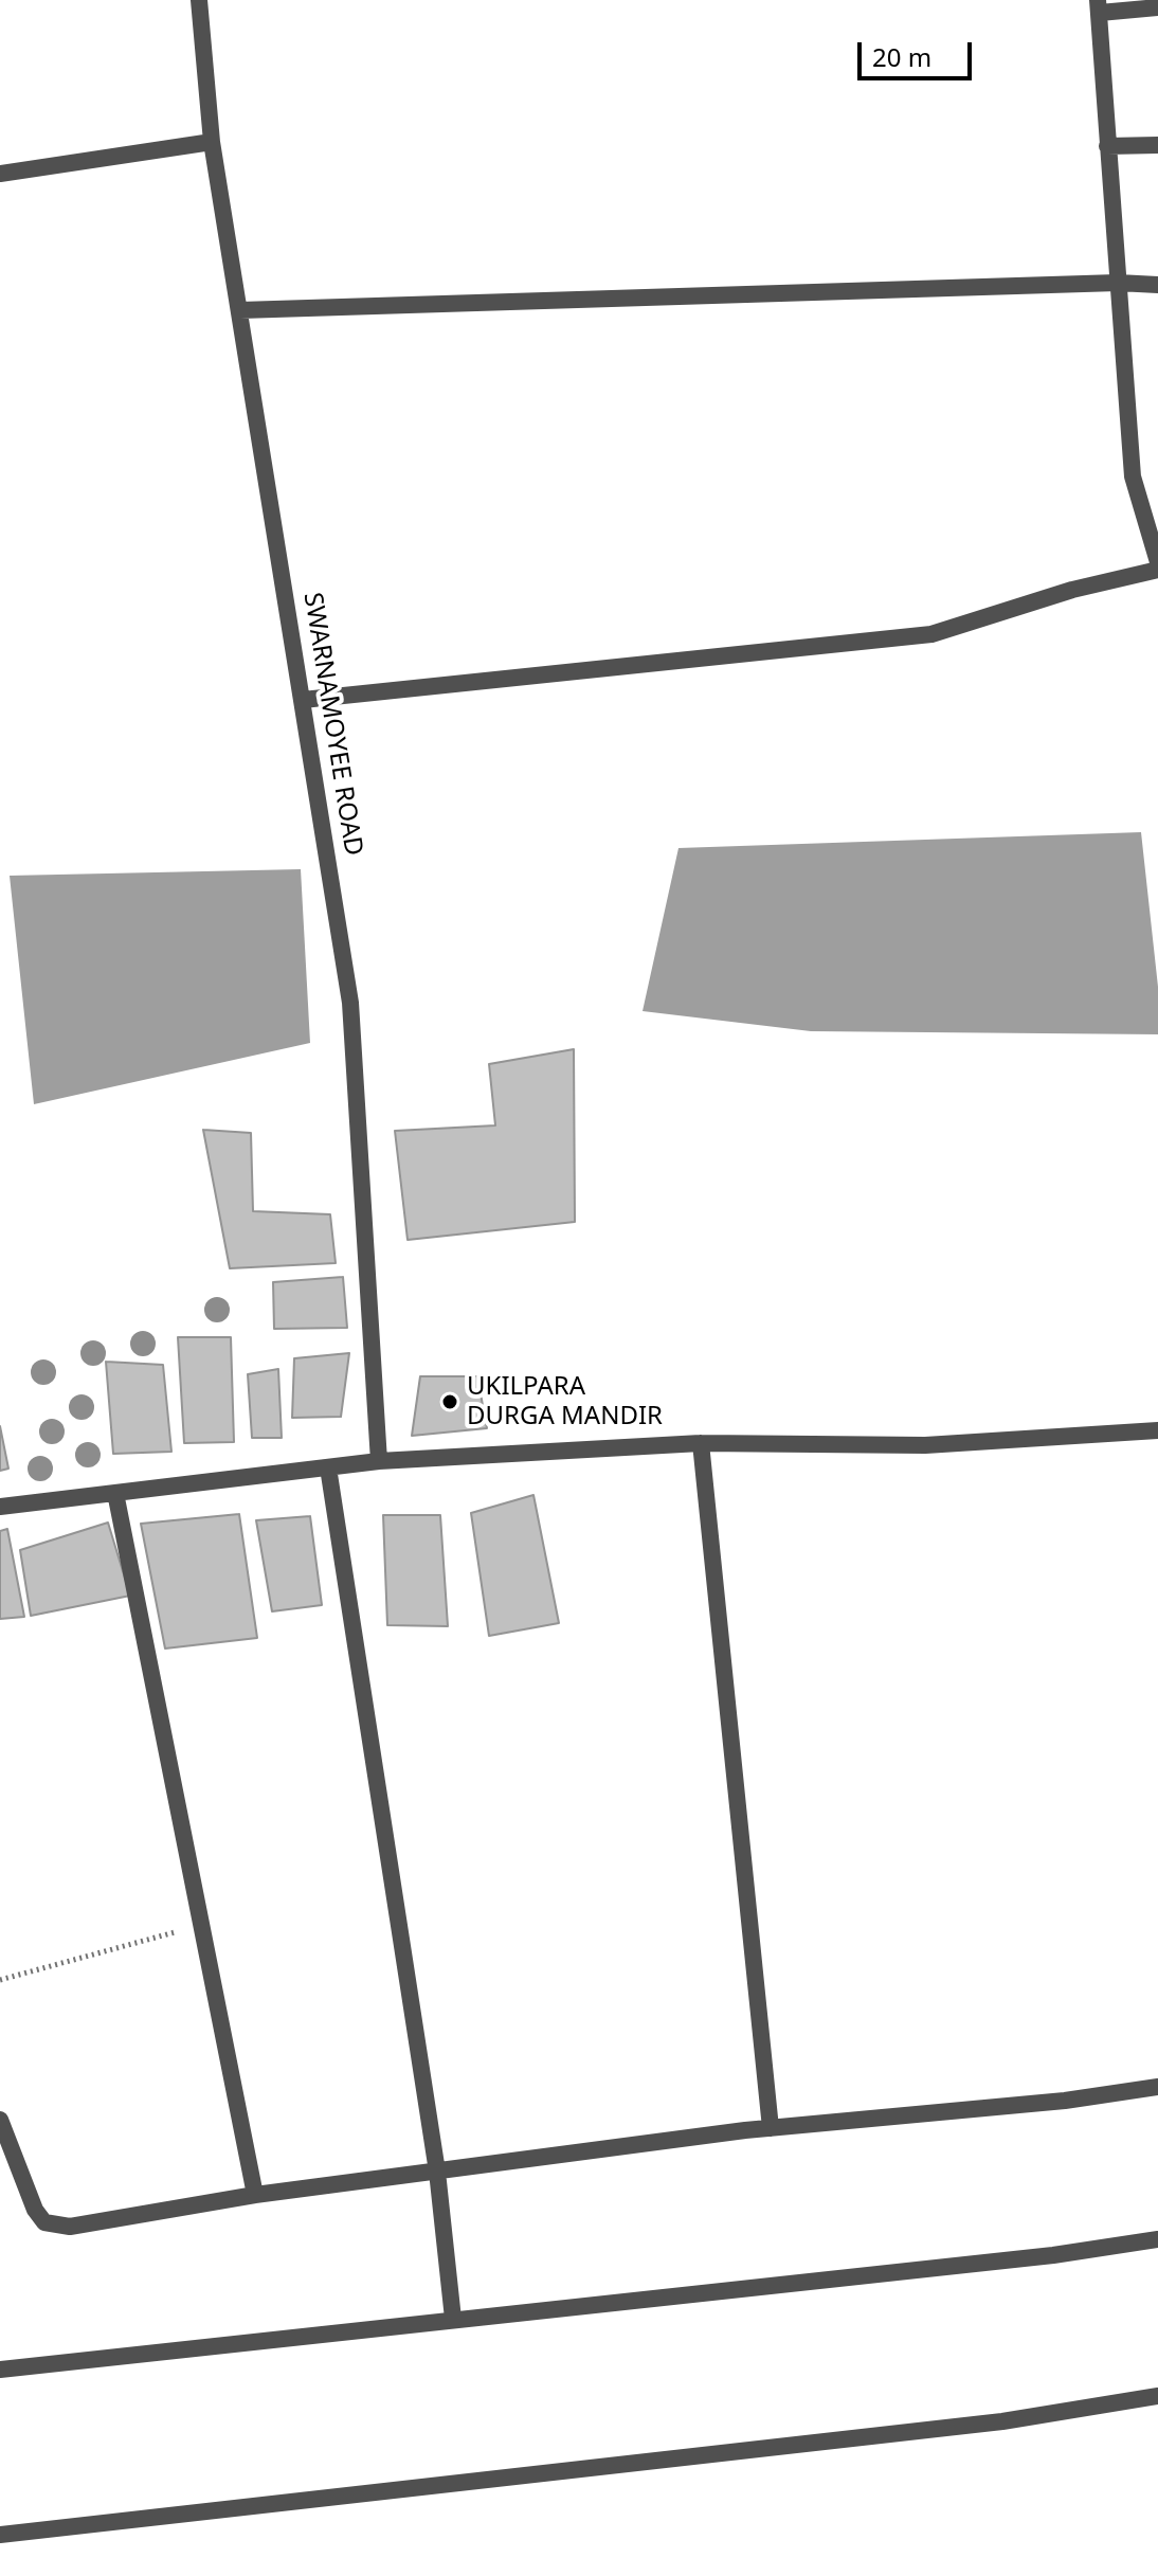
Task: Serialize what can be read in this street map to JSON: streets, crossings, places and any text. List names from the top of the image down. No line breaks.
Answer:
{"streets":{"street":["SWARNAMOYEE ROAD"]},"places":["UKILPARA DURGA MANDIR"],"scale_bar":"20 m"}
